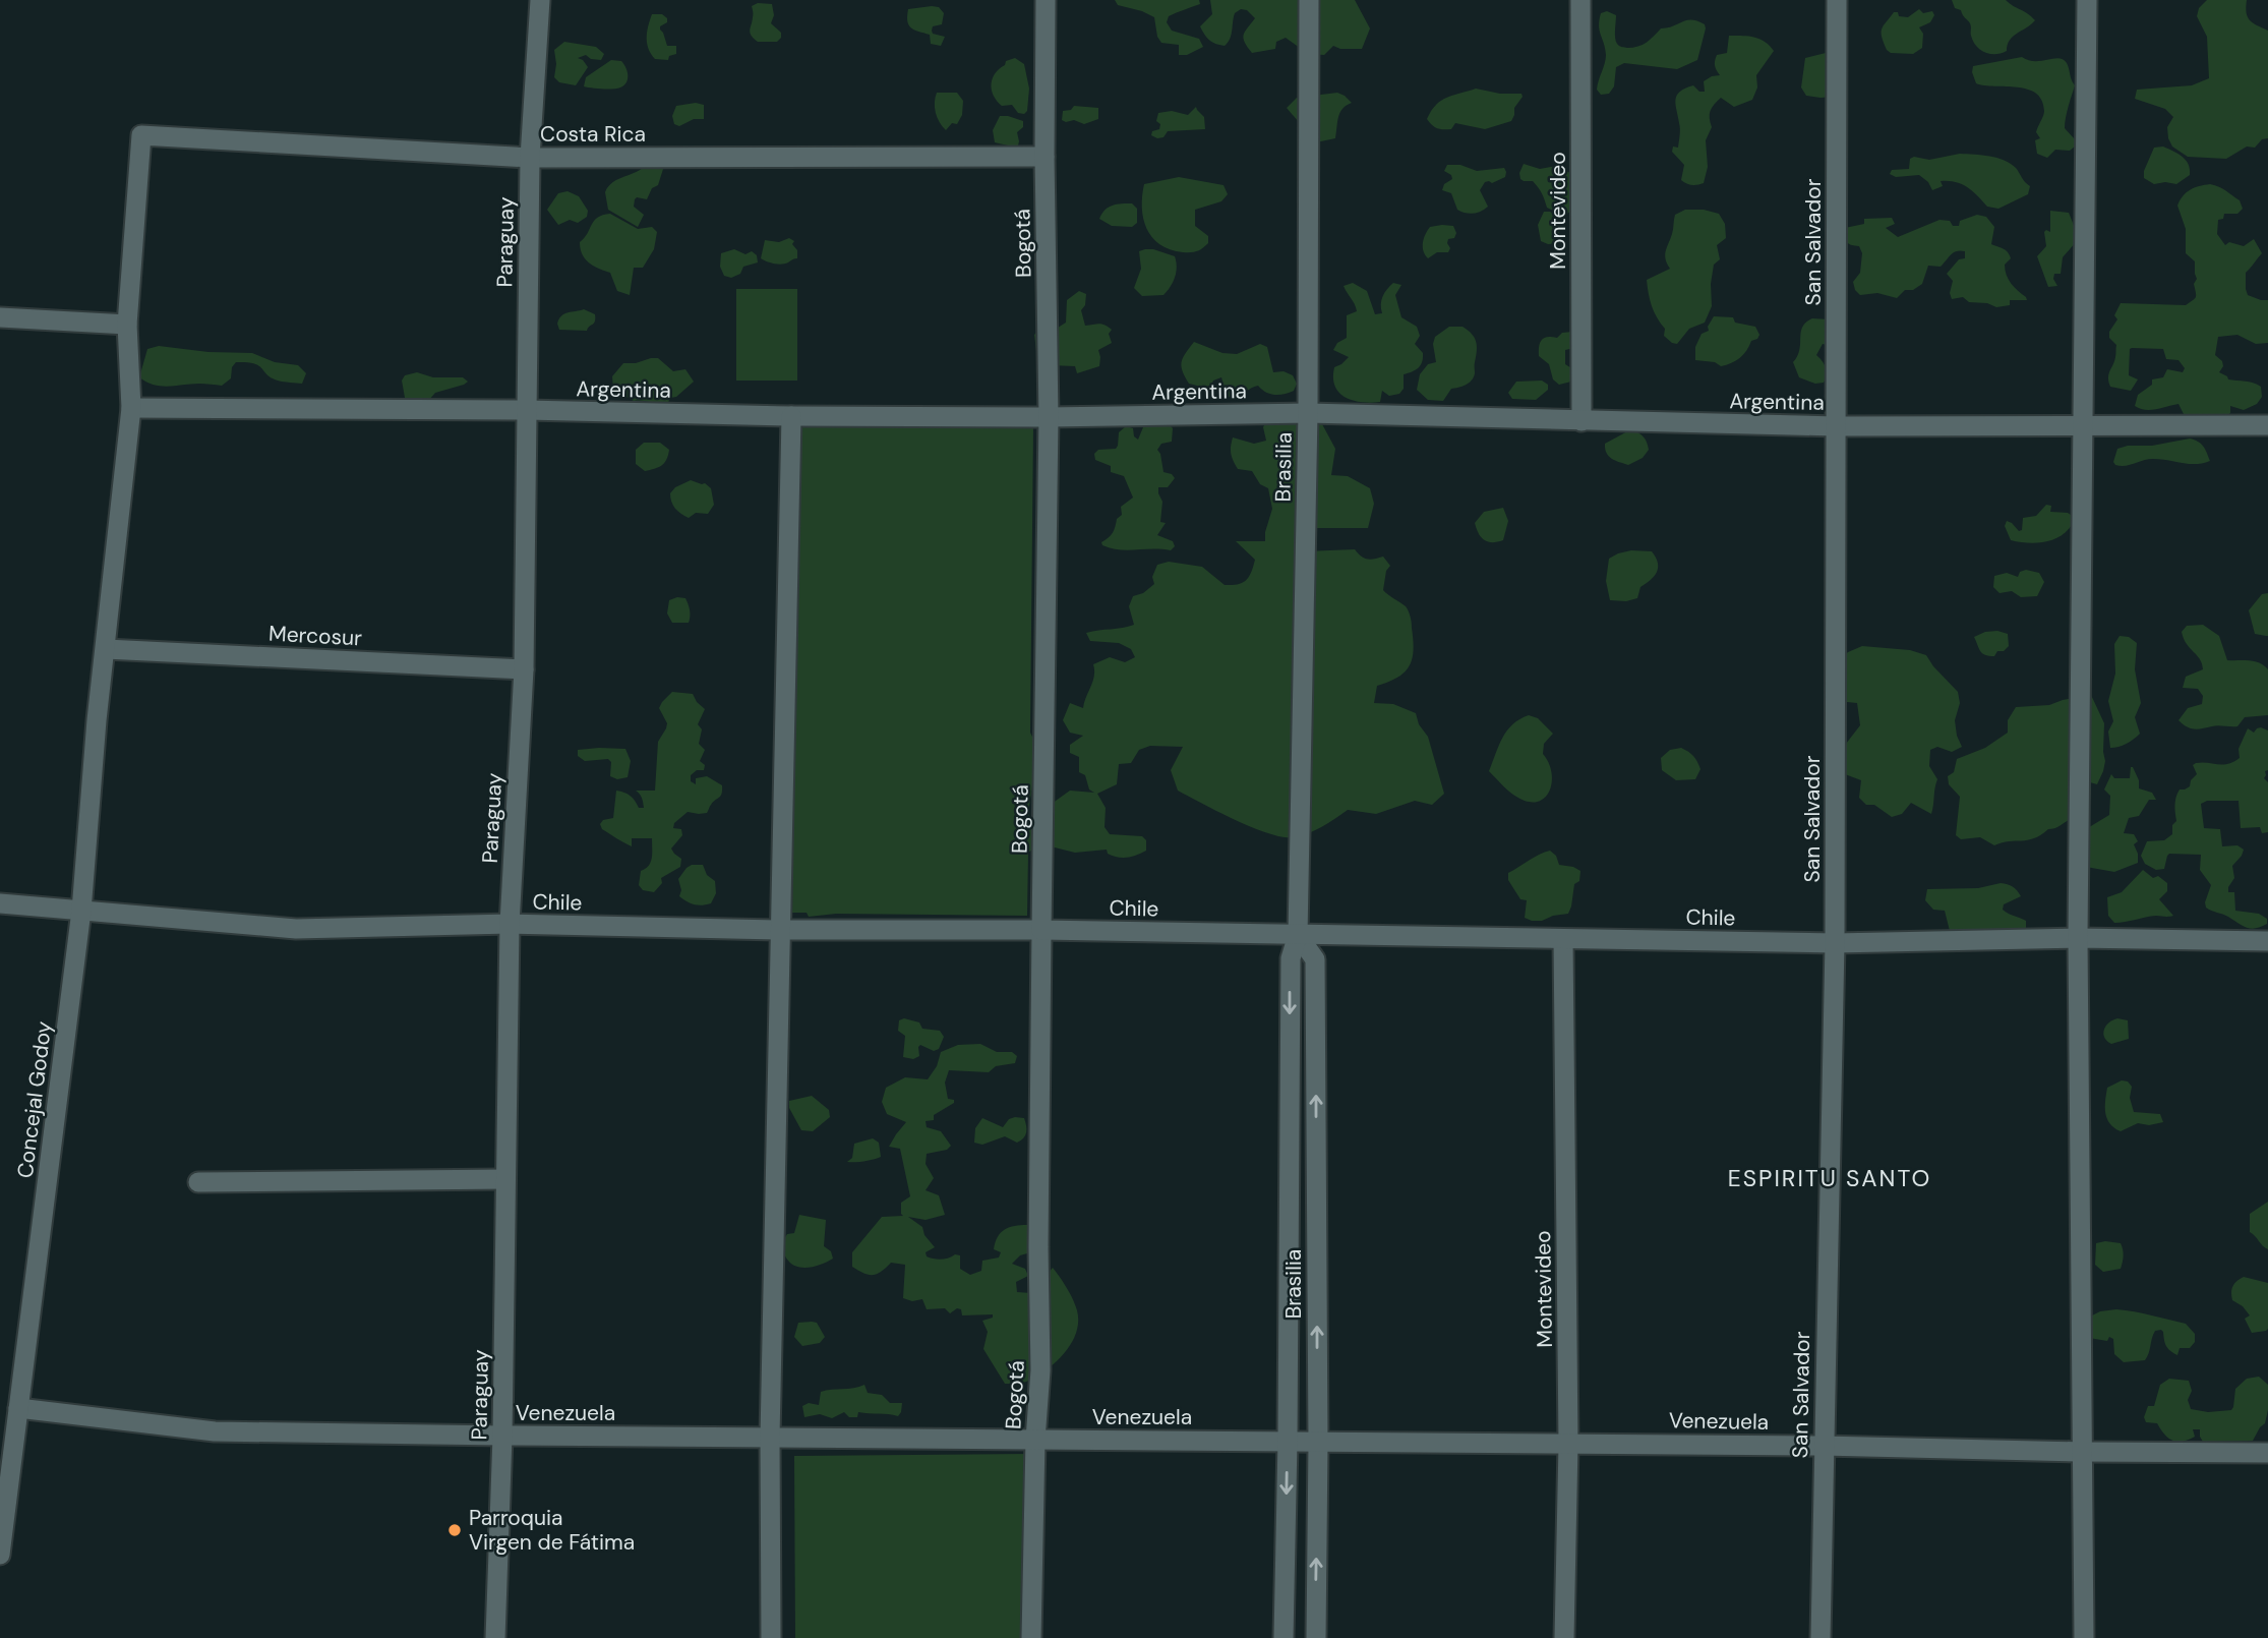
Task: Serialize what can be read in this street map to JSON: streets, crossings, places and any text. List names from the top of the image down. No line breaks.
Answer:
{"streets":{"street":["Costa Rica","Montevideo","Paraguay","San Salvador","Bogotá","Argentina","Brasilia","Mercosur","Chile","Concejal Godoy","Venezuela"]},"crossings":[["Costa Rica","Paraguay"],["Costa Rica","Bogotá"],["Costa Rica","Concejal Godoy"],["Montevideo","Argentina"],["Montevideo","Chile"],["Montevideo","Venezuela"],["Paraguay","Argentina"],["Paraguay","Mercosur"],["Paraguay","Chile"],["Paraguay","Venezuela"],["San Salvador","Argentina"],["San Salvador","Chile"],["San Salvador","Venezuela"],["Bogotá","Argentina"],["Bogotá","Chile"],["Bogotá","Venezuela"],["Argentina","Brasilia"],["Argentina","Concejal Godoy"],["Brasilia","Chile"],["Brasilia","Venezuela"],["Mercosur","Concejal Godoy"],["Chile","Concejal Godoy"],["Concejal Godoy","Venezuela"]],"districts":["ESPIRITU SANTO"],"places":["Parroquia Virgen de Fátima"]}
